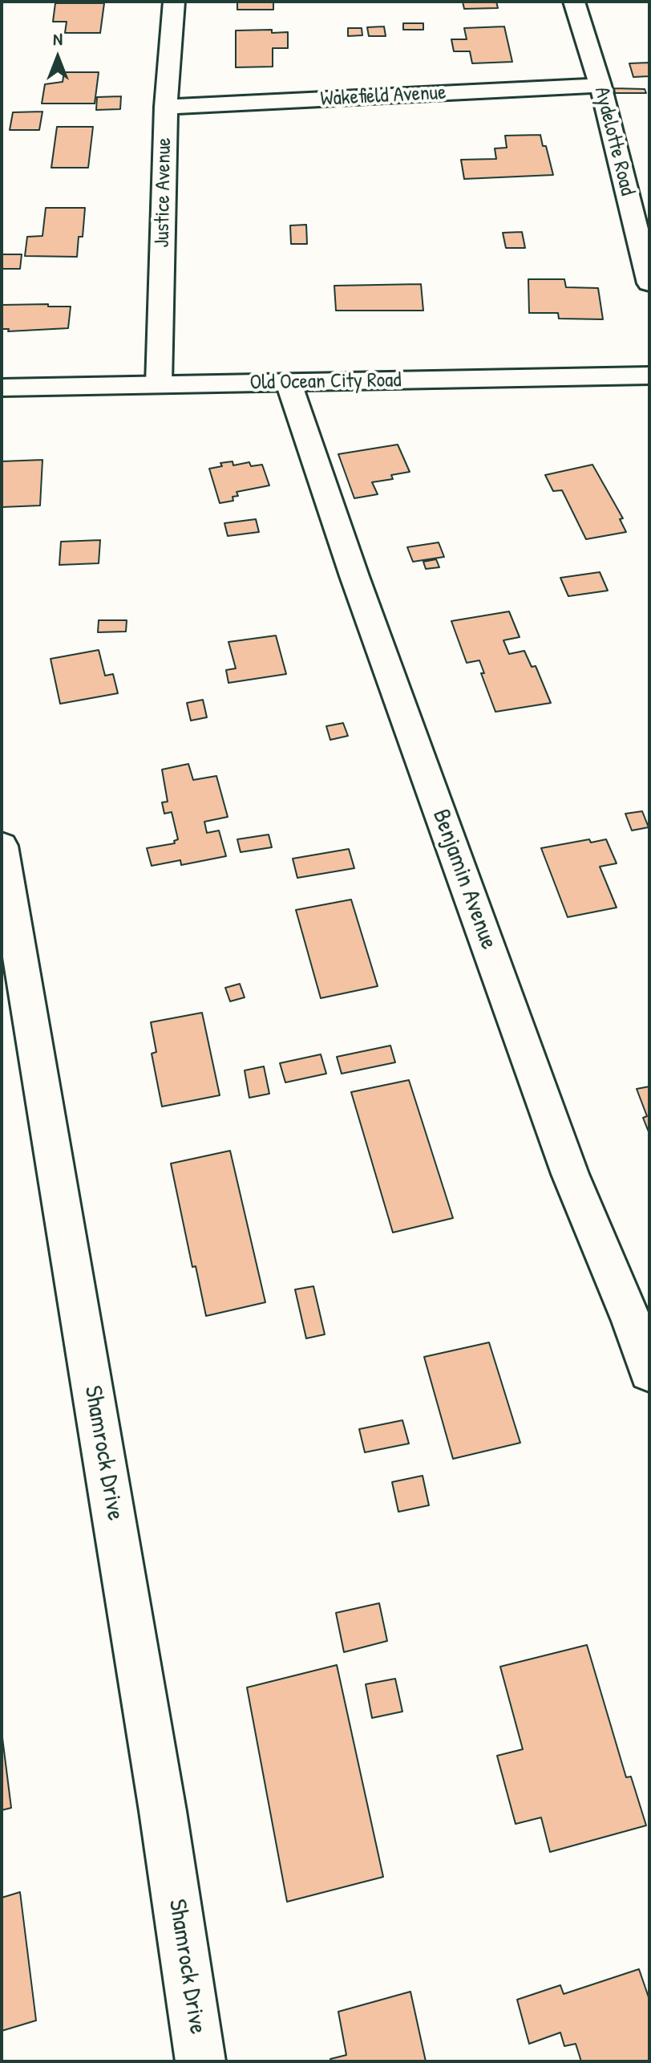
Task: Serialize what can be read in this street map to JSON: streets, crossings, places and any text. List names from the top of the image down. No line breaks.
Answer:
{"streets":{"street":["Wakefield Avenue","Aydelotte Road","Justice Avenue","Old Ocean City Road","Benjamin Avenue","Shamrock Drive"]},"crossings":[["Wakefield Avenue","Aydelotte Road"],["Wakefield Avenue","Justice Avenue"],["Justice Avenue","Old Ocean City Road"],["Old Ocean City Road","Benjamin Avenue"]],"north":"top"}
